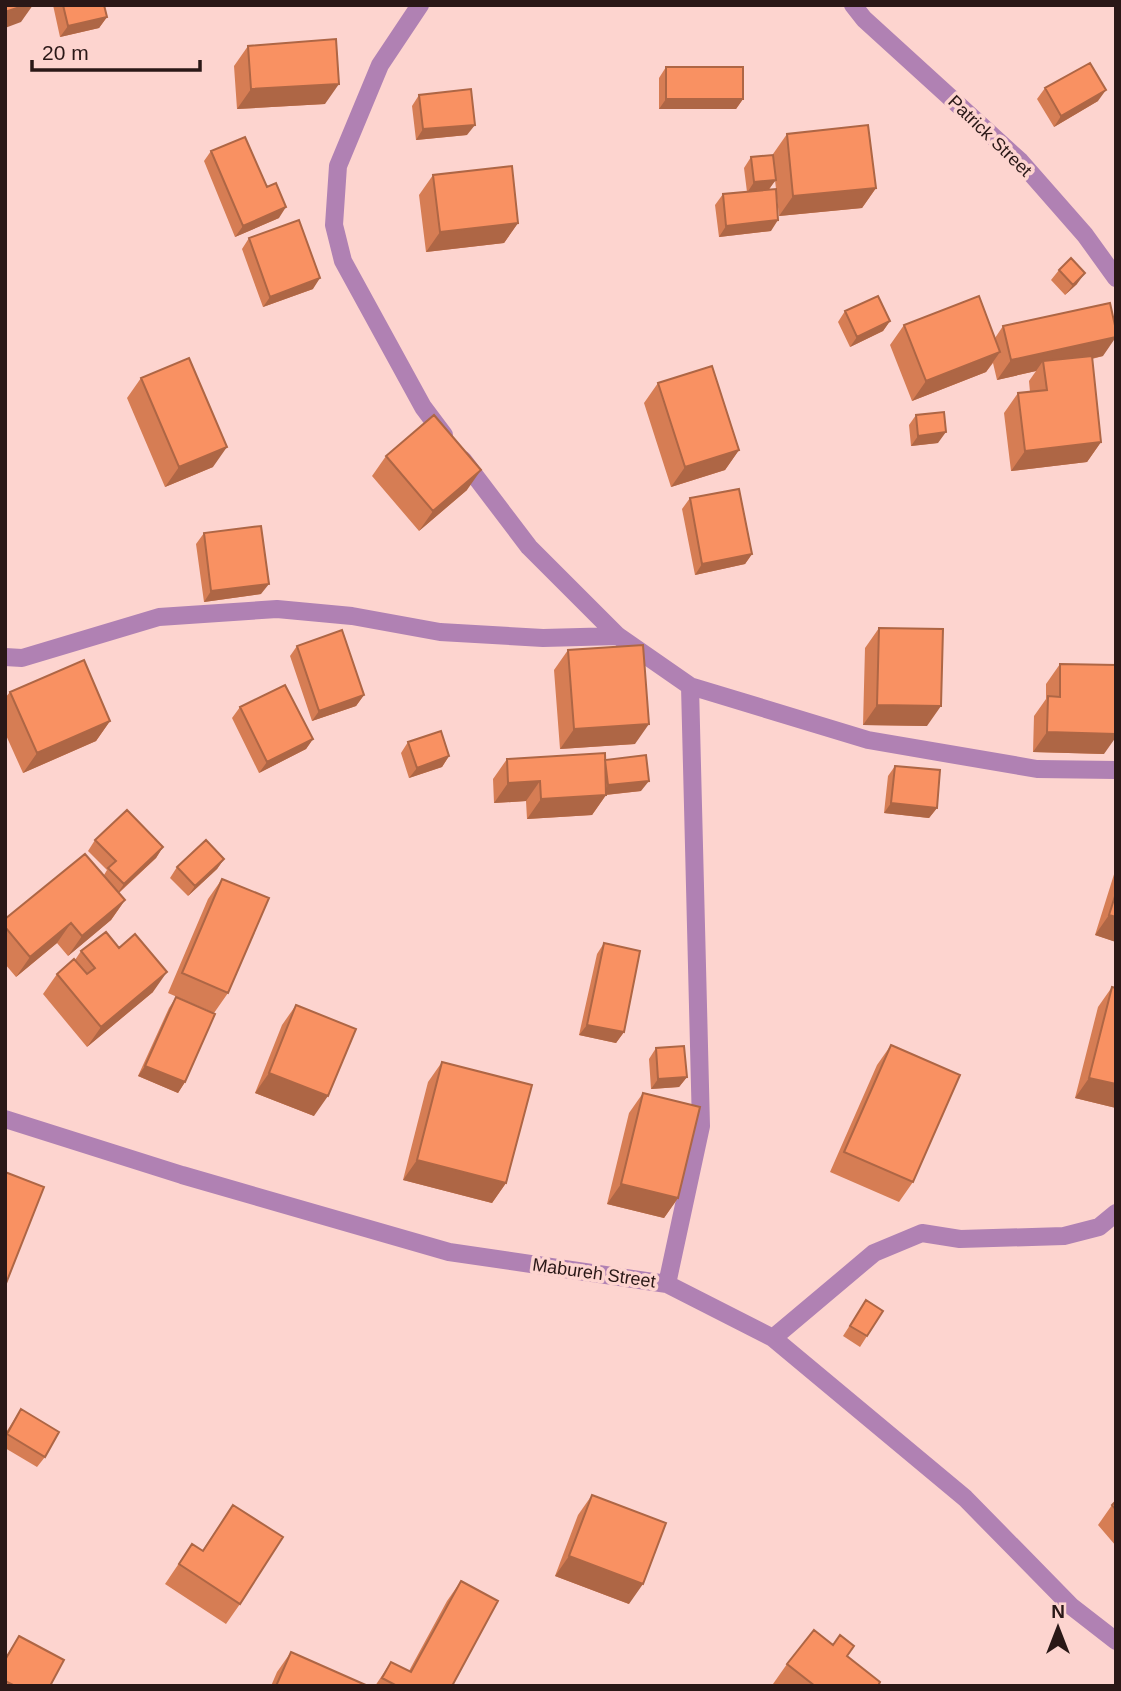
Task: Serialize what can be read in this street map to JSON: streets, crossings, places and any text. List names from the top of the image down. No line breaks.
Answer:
{"streets":{"street":["Patrick Street","Mabureh Street"]},"scale_bar":"20 m","north":"top"}
